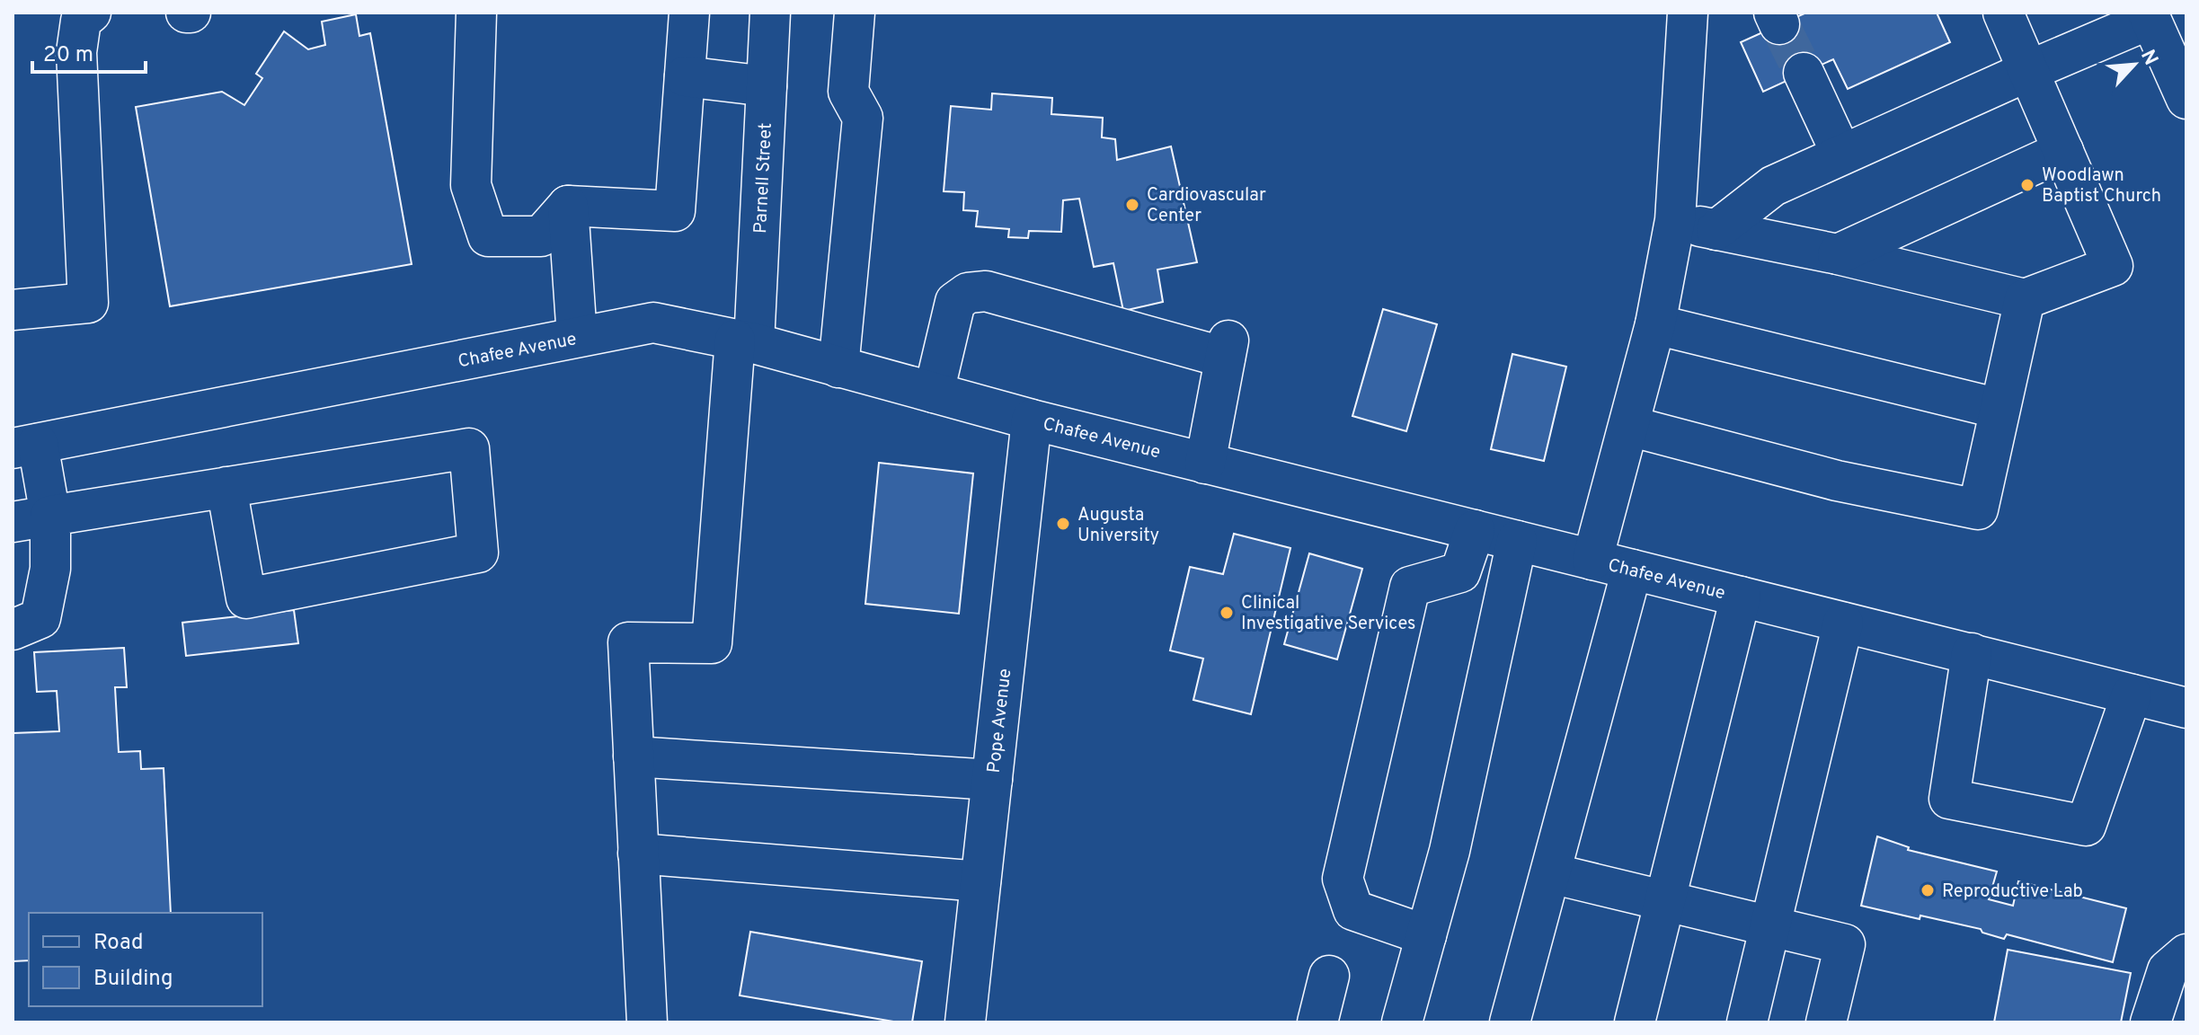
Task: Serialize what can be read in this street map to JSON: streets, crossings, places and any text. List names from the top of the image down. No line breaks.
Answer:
{"streets":{"street":["Parnell Street","Chafee Avenue","Pope Avenue"]},"crossings":[["Parnell Street","Chafee Avenue"],["Chafee Avenue","Pope Avenue"]],"places":["Woodlawn Baptist Church","Cardiovascular Center","Augusta University","Clinical Investigative Services","Reproductive Lab"],"legend":["Road","Building"],"scale_bar":"20 m","north":"top right"}
